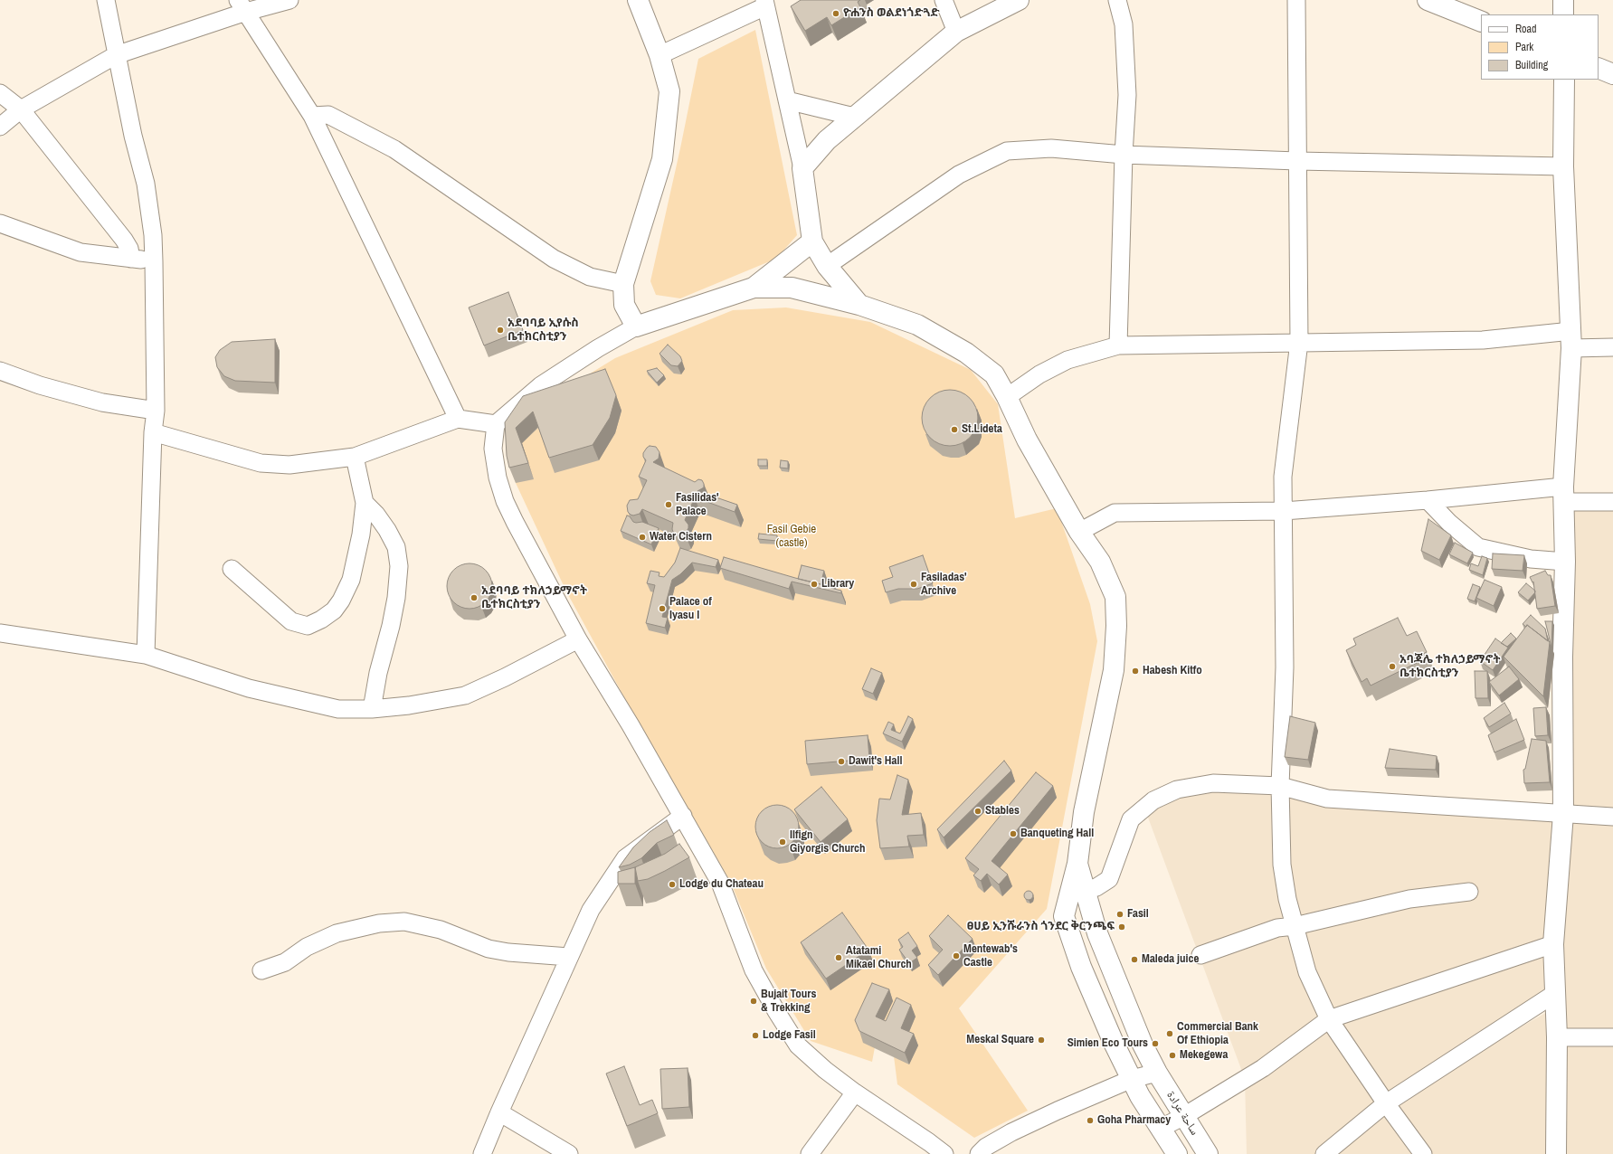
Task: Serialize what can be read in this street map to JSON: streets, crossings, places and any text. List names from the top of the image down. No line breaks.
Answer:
{"streets":{"street":["ساحة عرادة"]},"parks":["Fasil Gebie (castle)"],"places":["ዮሐንስ ወልደነጎድጓድ","አደባባይ ኢየሱስ ቤተክርስቲያን","St.Lideta","Fasilidas' Palace","Water Cistern","Library","Fasiladas' Archive","አደባባይ ተክለኃይማኖት ቤተክርስቲያን","Palace of Iyasu I","አባጃሌ ተክለኃይማኖት ቤተክርስቲያን","Habesh Kitfo","Dawit's Hall","Stables","Banqueting Hall","Ilfign Giyorgis Church","Lodge du Chateau","Fasil","ፀሀይ ኢንሹራንስ ጎንደር ቅርንጫፍ","Mentewab's Castle","Atatami Mikael Church","Maleda juice","Bujait Tours & Trekking","Commercial Bank Of Ethiopia","Lodge Fasil","Meskal Square","Simien Eco Tours","Mekegewa","Goha Pharmacy"],"legend":["Road","Park","Building"]}
